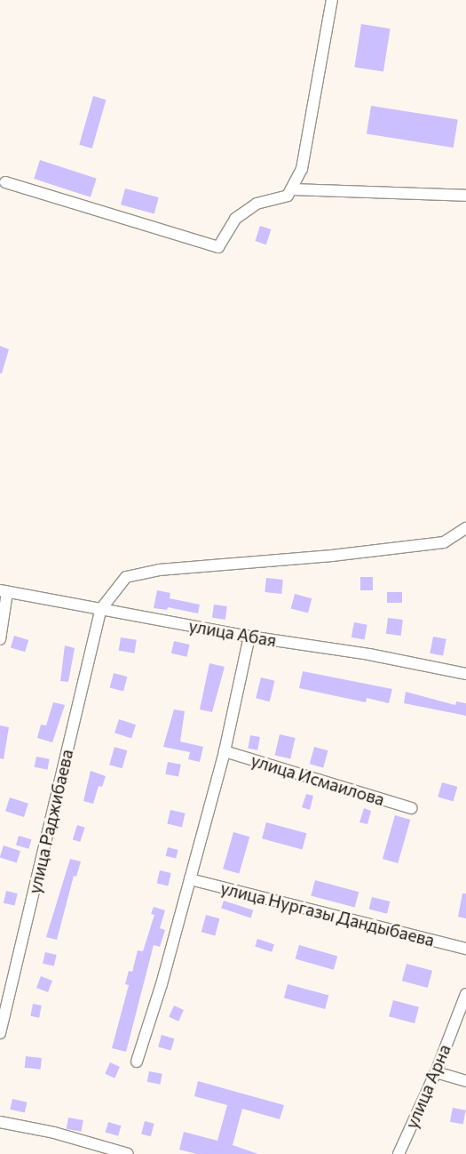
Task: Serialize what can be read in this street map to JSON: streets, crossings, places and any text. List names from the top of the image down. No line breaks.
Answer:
{"streets":{"street":["улица Абая","улица Исмаилова","улица Раджибаева","улица Нургазы Дандыбаева","улица Арна"]},"crossings":[["улица Абая","улица Раджибаева"]]}
